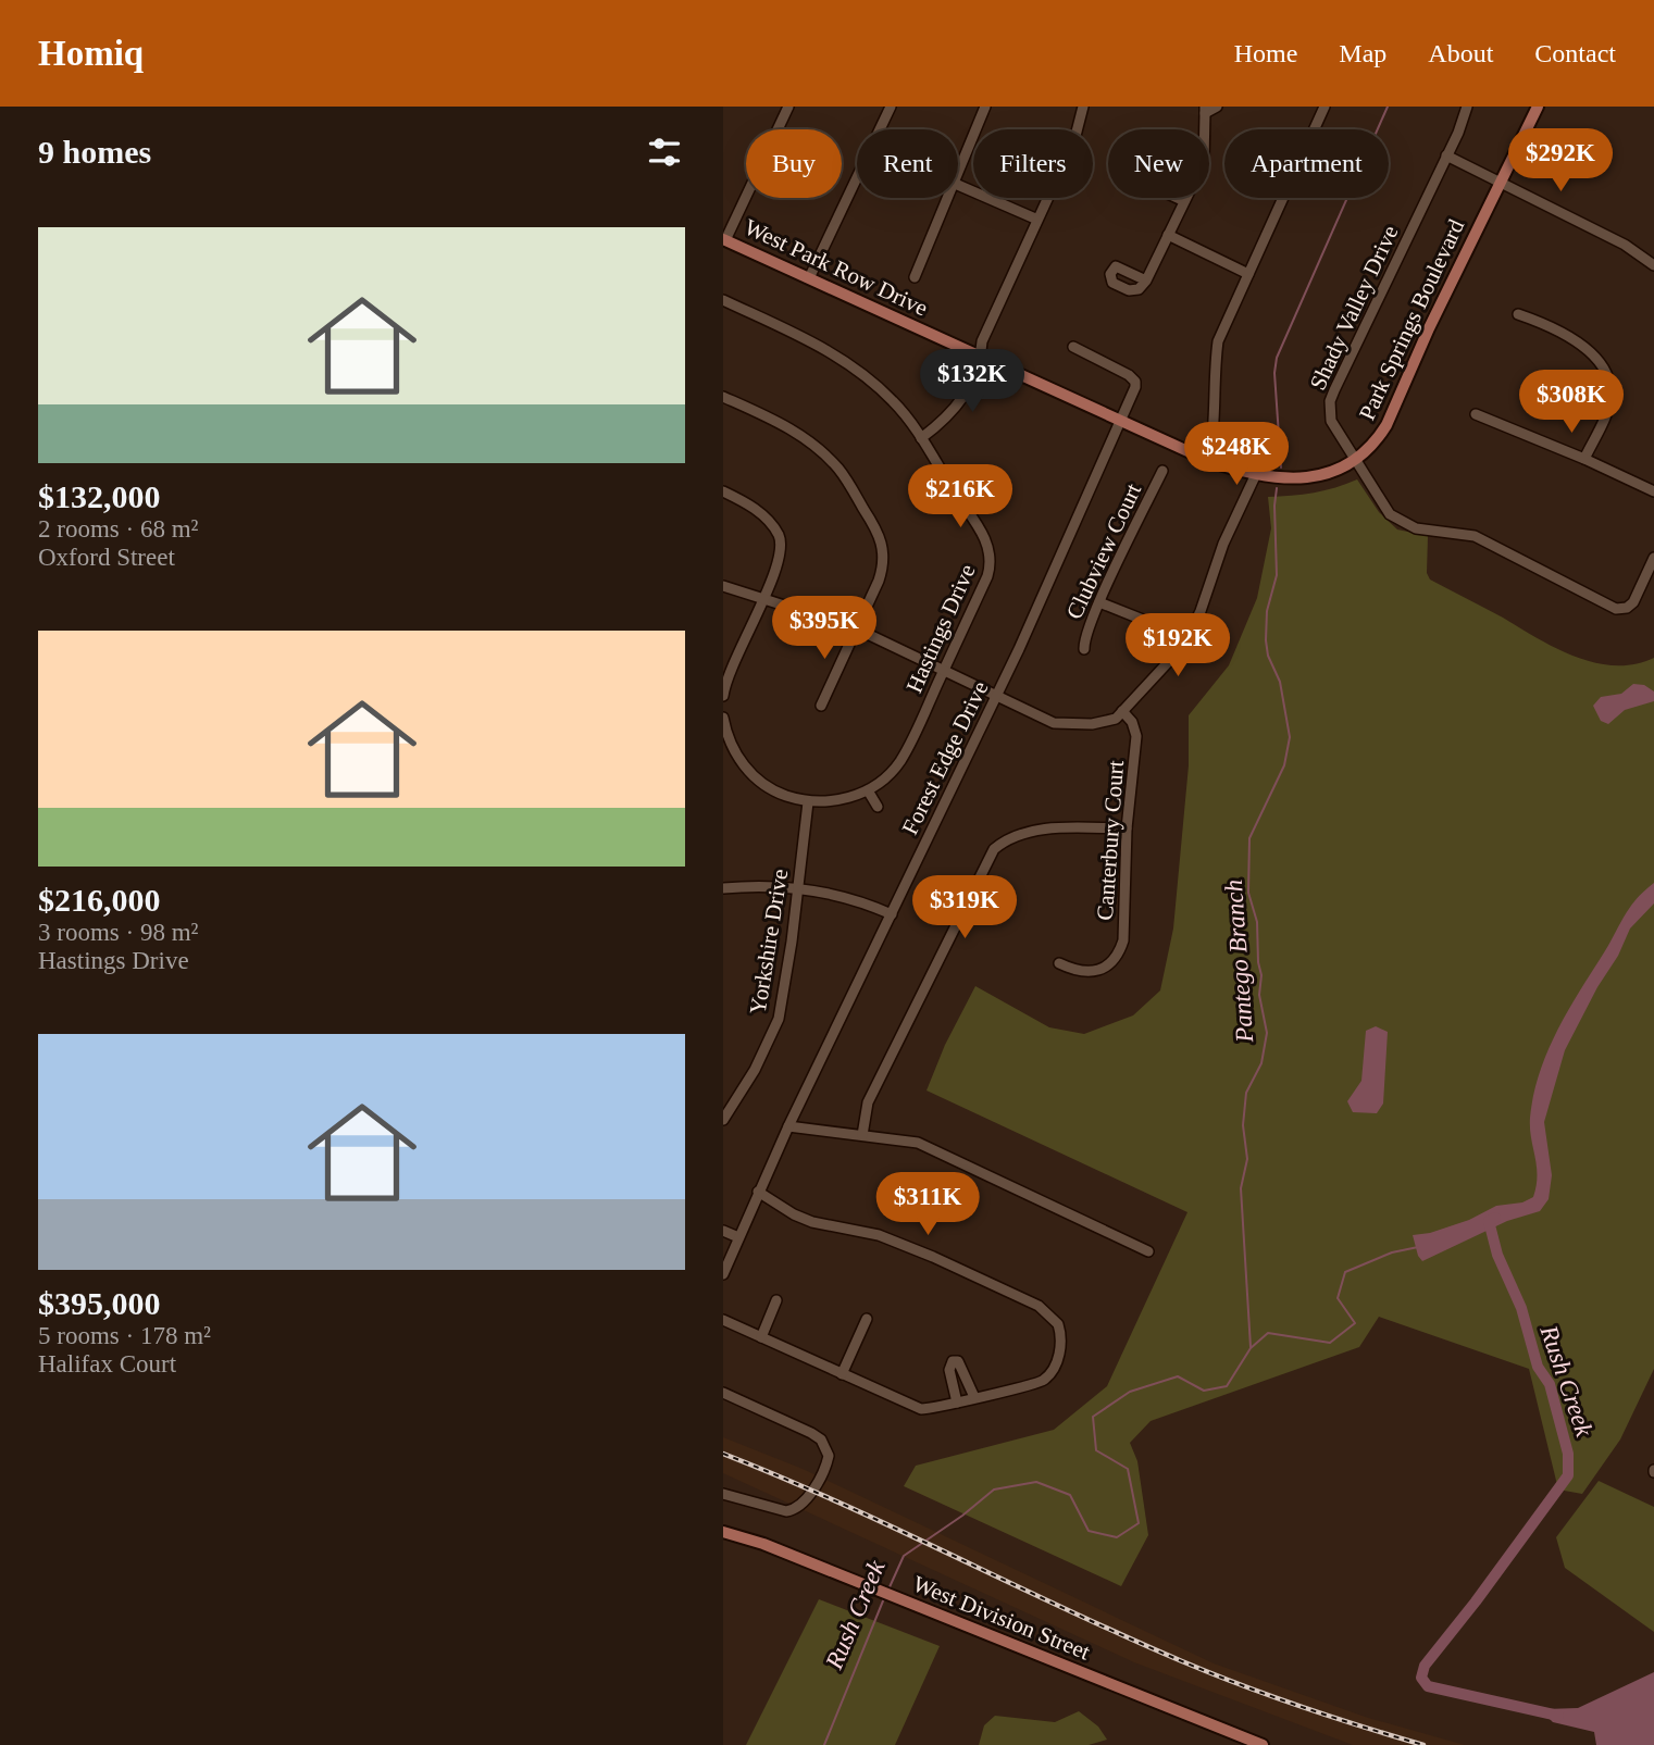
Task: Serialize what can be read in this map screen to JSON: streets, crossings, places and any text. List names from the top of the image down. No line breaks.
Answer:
{"streets":{"main road":["West Park Row Drive","Park Springs Boulevard","West Division Street"],"street":["Shady Valley Drive","Clubview Court","Hastings Drive","Forest Edge Drive","Canterbury Court","Yorkshire Drive"]},"crossings":[["West Park Row Drive","Shady Valley Drive"],["West Park Row Drive","Park Springs Boulevard"],["West Park Row Drive","Forest Edge Drive"],["Shady Valley Drive","Park Springs Boulevard"],["Hastings Drive","Yorkshire Drive"]],"water":["Pantego Branch","Rush Creek"],"page":{"header":"Homiq","nav":["Home","Map","About","Contact"],"heading":"9 homes","price":["$292K","$132K","$308K","$248K","$216K","$395K","$192K","$319K","$311K"],"chip":["Buy","Rent","Filters","New","Apartment"],"list":[{"name":"$132,000","note":"2 rooms · 68 m² · Oxford Street"},{"name":"$216,000","note":"3 rooms · 98 m² · Hastings Drive"},{"name":"$395,000","note":"5 rooms · 178 m² · Halifax Court"}]}}
